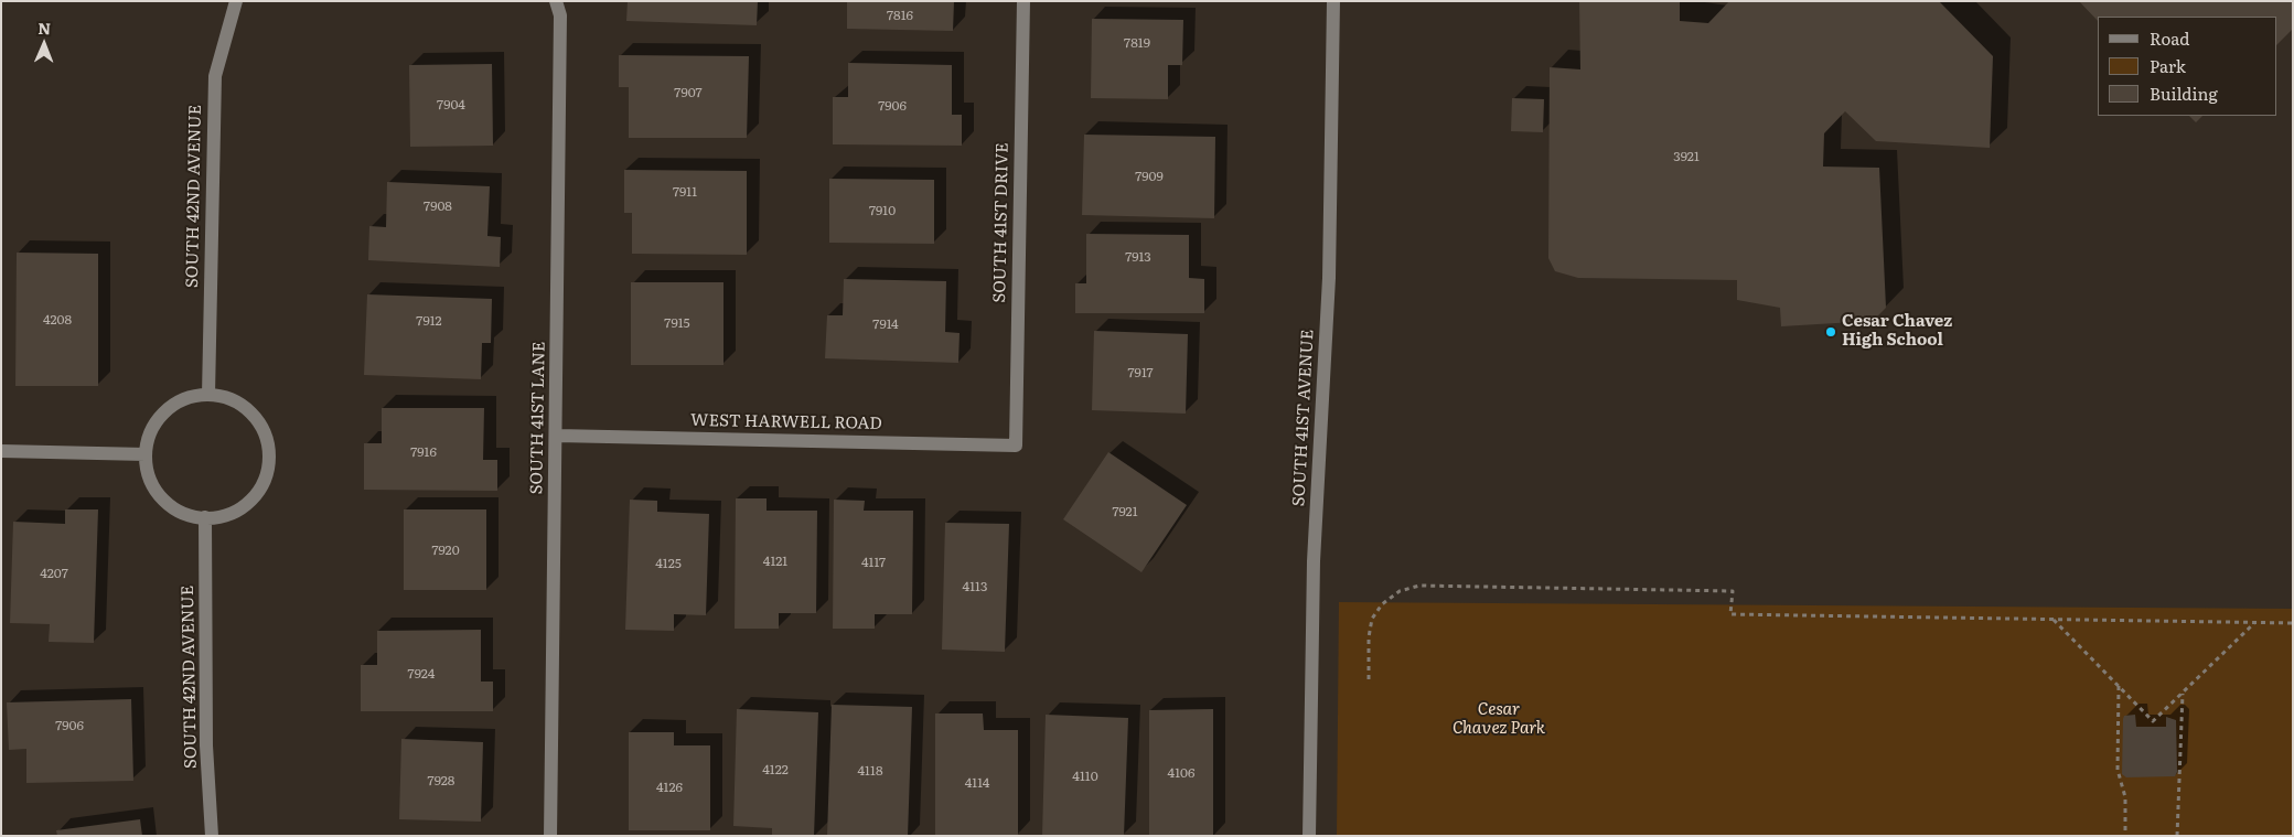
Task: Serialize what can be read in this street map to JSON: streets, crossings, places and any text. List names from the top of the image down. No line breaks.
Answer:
{"streets":{"street":["SOUTH 42ND AVENUE","SOUTH 41ST DRIVE","SOUTH 41ST LANE","SOUTH 41ST AVENUE","WEST HARWELL ROAD"]},"crossings":[["SOUTH 41ST DRIVE","WEST HARWELL ROAD"],["SOUTH 41ST LANE","WEST HARWELL ROAD"]],"parks":["Cesar Chavez Park"],"places":["Cesar Chavez High School"],"house_numbers":["7816","7819","7907","7904","7906","3921","7909","7911","7908","7910","7913","4208","7912","7915","7914","7917","7916","7921","7920","4121","4117","4125","4207","4113","7924","7906","4122","4118","4106","4110","7928","4114","4126"],"legend":["Road","Park","Building"],"north":"top"}
